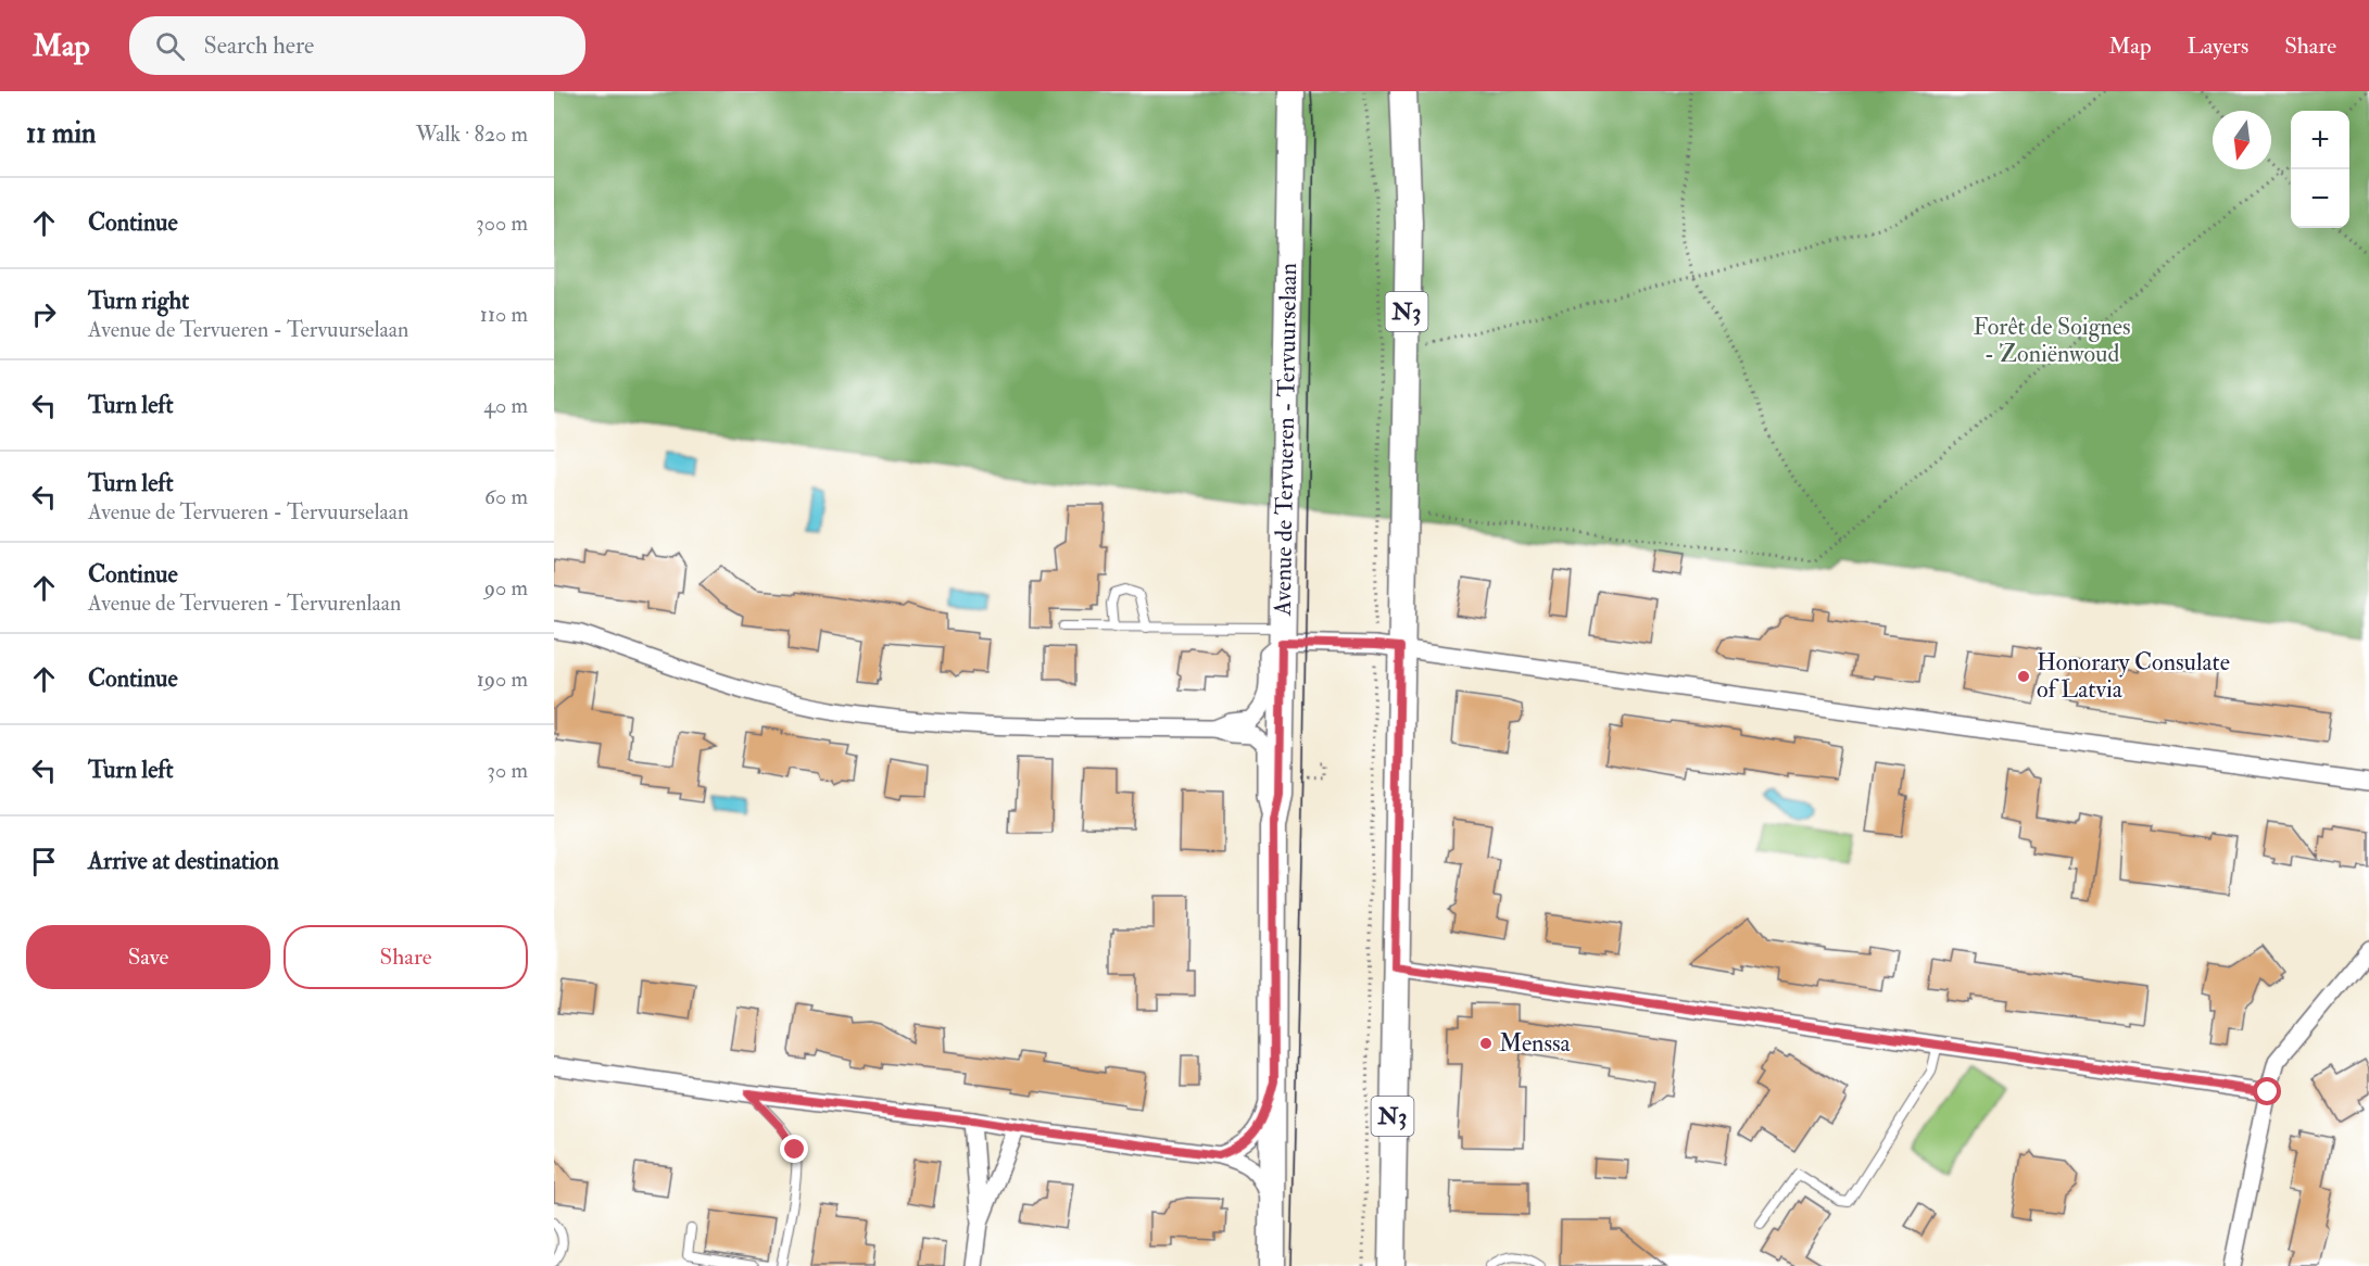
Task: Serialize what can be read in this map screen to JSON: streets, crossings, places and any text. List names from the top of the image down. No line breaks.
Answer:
{"streets":{"main road":["N3","Avenue de Tervueren - Tervuurselaan"]},"parks":["Forêt de Soignes - Zoniënwoud"],"places":["Honorary Consulate of Latvia","Menssa"],"north":"bottom","page":{"header":"Map","search":"Search here","nav":["Map","Layers","Share"],"heading":["11 min","Walk · 820 m"],"map_buttons":["+","−"],"list":[["Continue","300 m"],["Turn right","Avenue de Tervueren - Tervuurselaan","110 m"],["Turn left","40 m"],["Turn left","Avenue de Tervueren - Tervuurselaan","60 m"],["Continue","Avenue de Tervueren - Tervurenlaan","90 m"],["Continue","190 m"],["Turn left","30 m"],"Arrive at destination"],"buttons":["Save","Share"]}}
